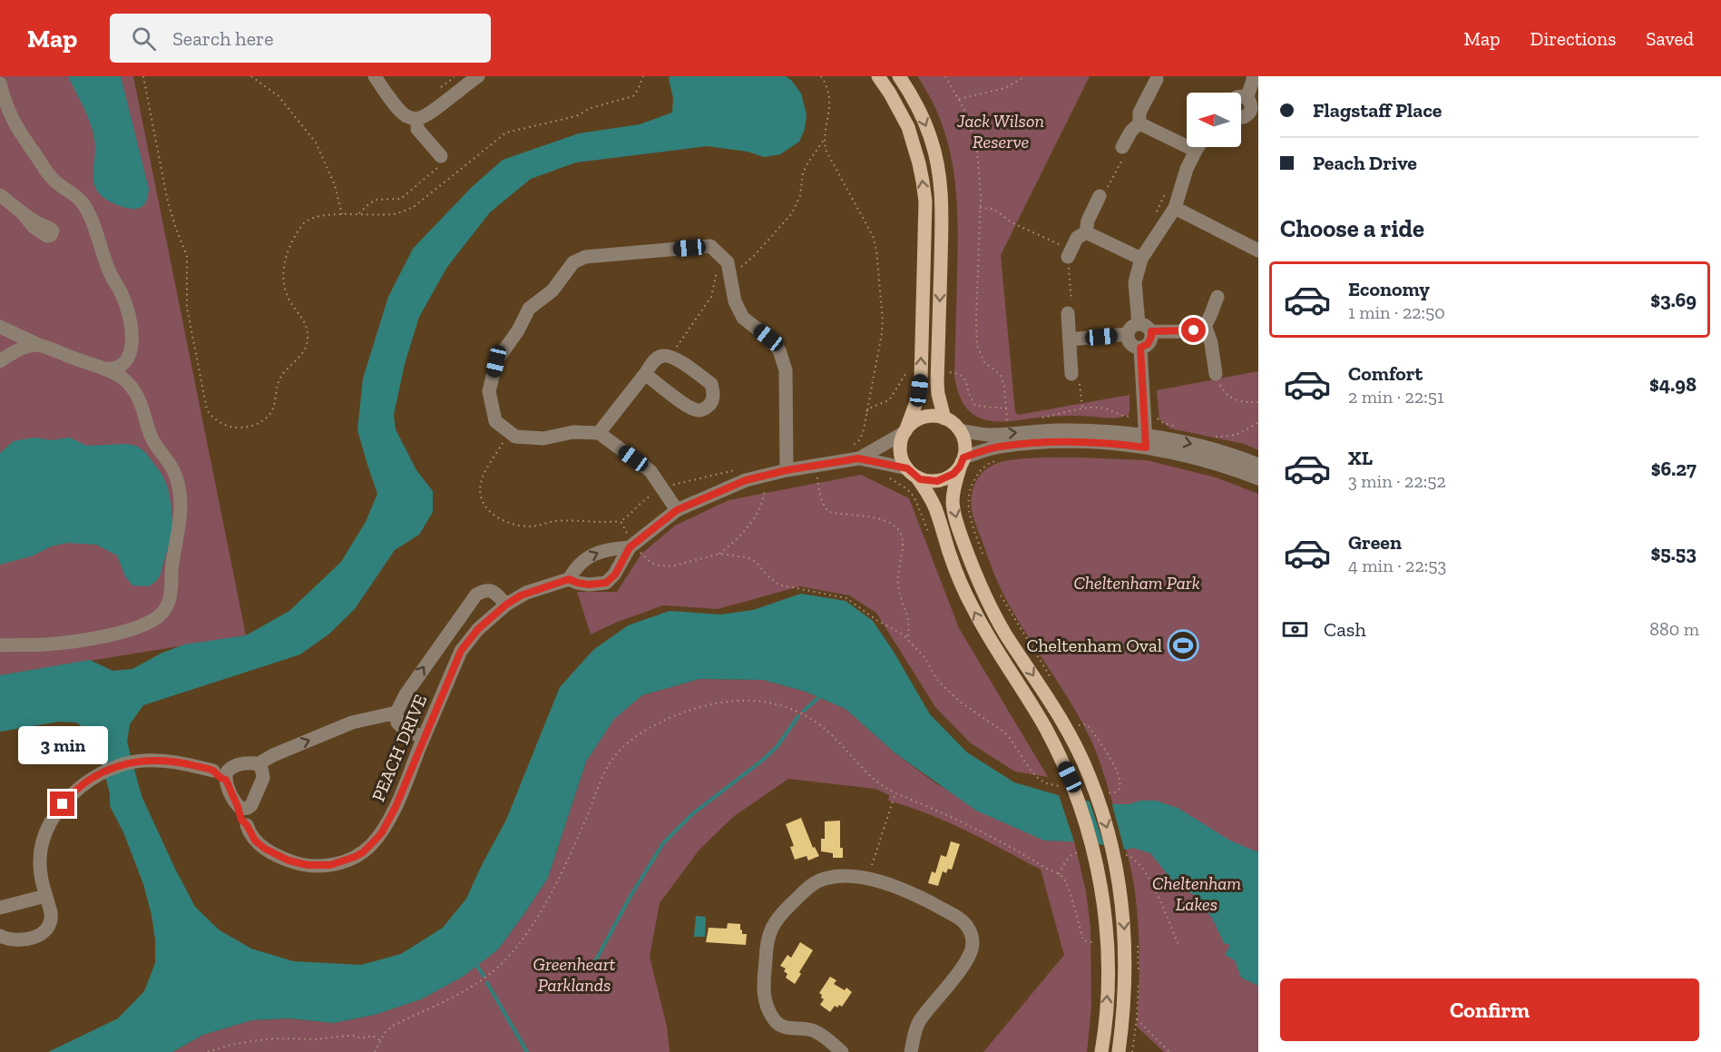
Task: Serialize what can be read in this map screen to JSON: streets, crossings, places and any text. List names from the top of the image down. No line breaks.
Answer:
{"streets":{"street":["PEACH DRIVE"]},"parks":["Jack Wilson Reserve","Cheltenham Park","Cheltenham Lakes","Greenheart Parklands"],"places":{"sports":["Cheltenham Oval"]},"north":"left","page":{"header":"Map","search":"Search here","nav":["Map","Directions","Saved"],"banner":["Flagstaff Place","Peach Drive"],"heading":"Choose a ride","list":[{"name":"Economy","note":"1 min · 22:50","value":"$3.69"},{"name":"Comfort","note":"2 min · 22:51","value":"$4.98"},{"name":"XL","note":"3 min · 22:52","value":"$6.27"},{"name":"Green","note":"4 min · 22:53","value":"$5.53"}],"pay":["Cash","880 m"],"bubble":"3 min","buttons":"Confirm"}}
